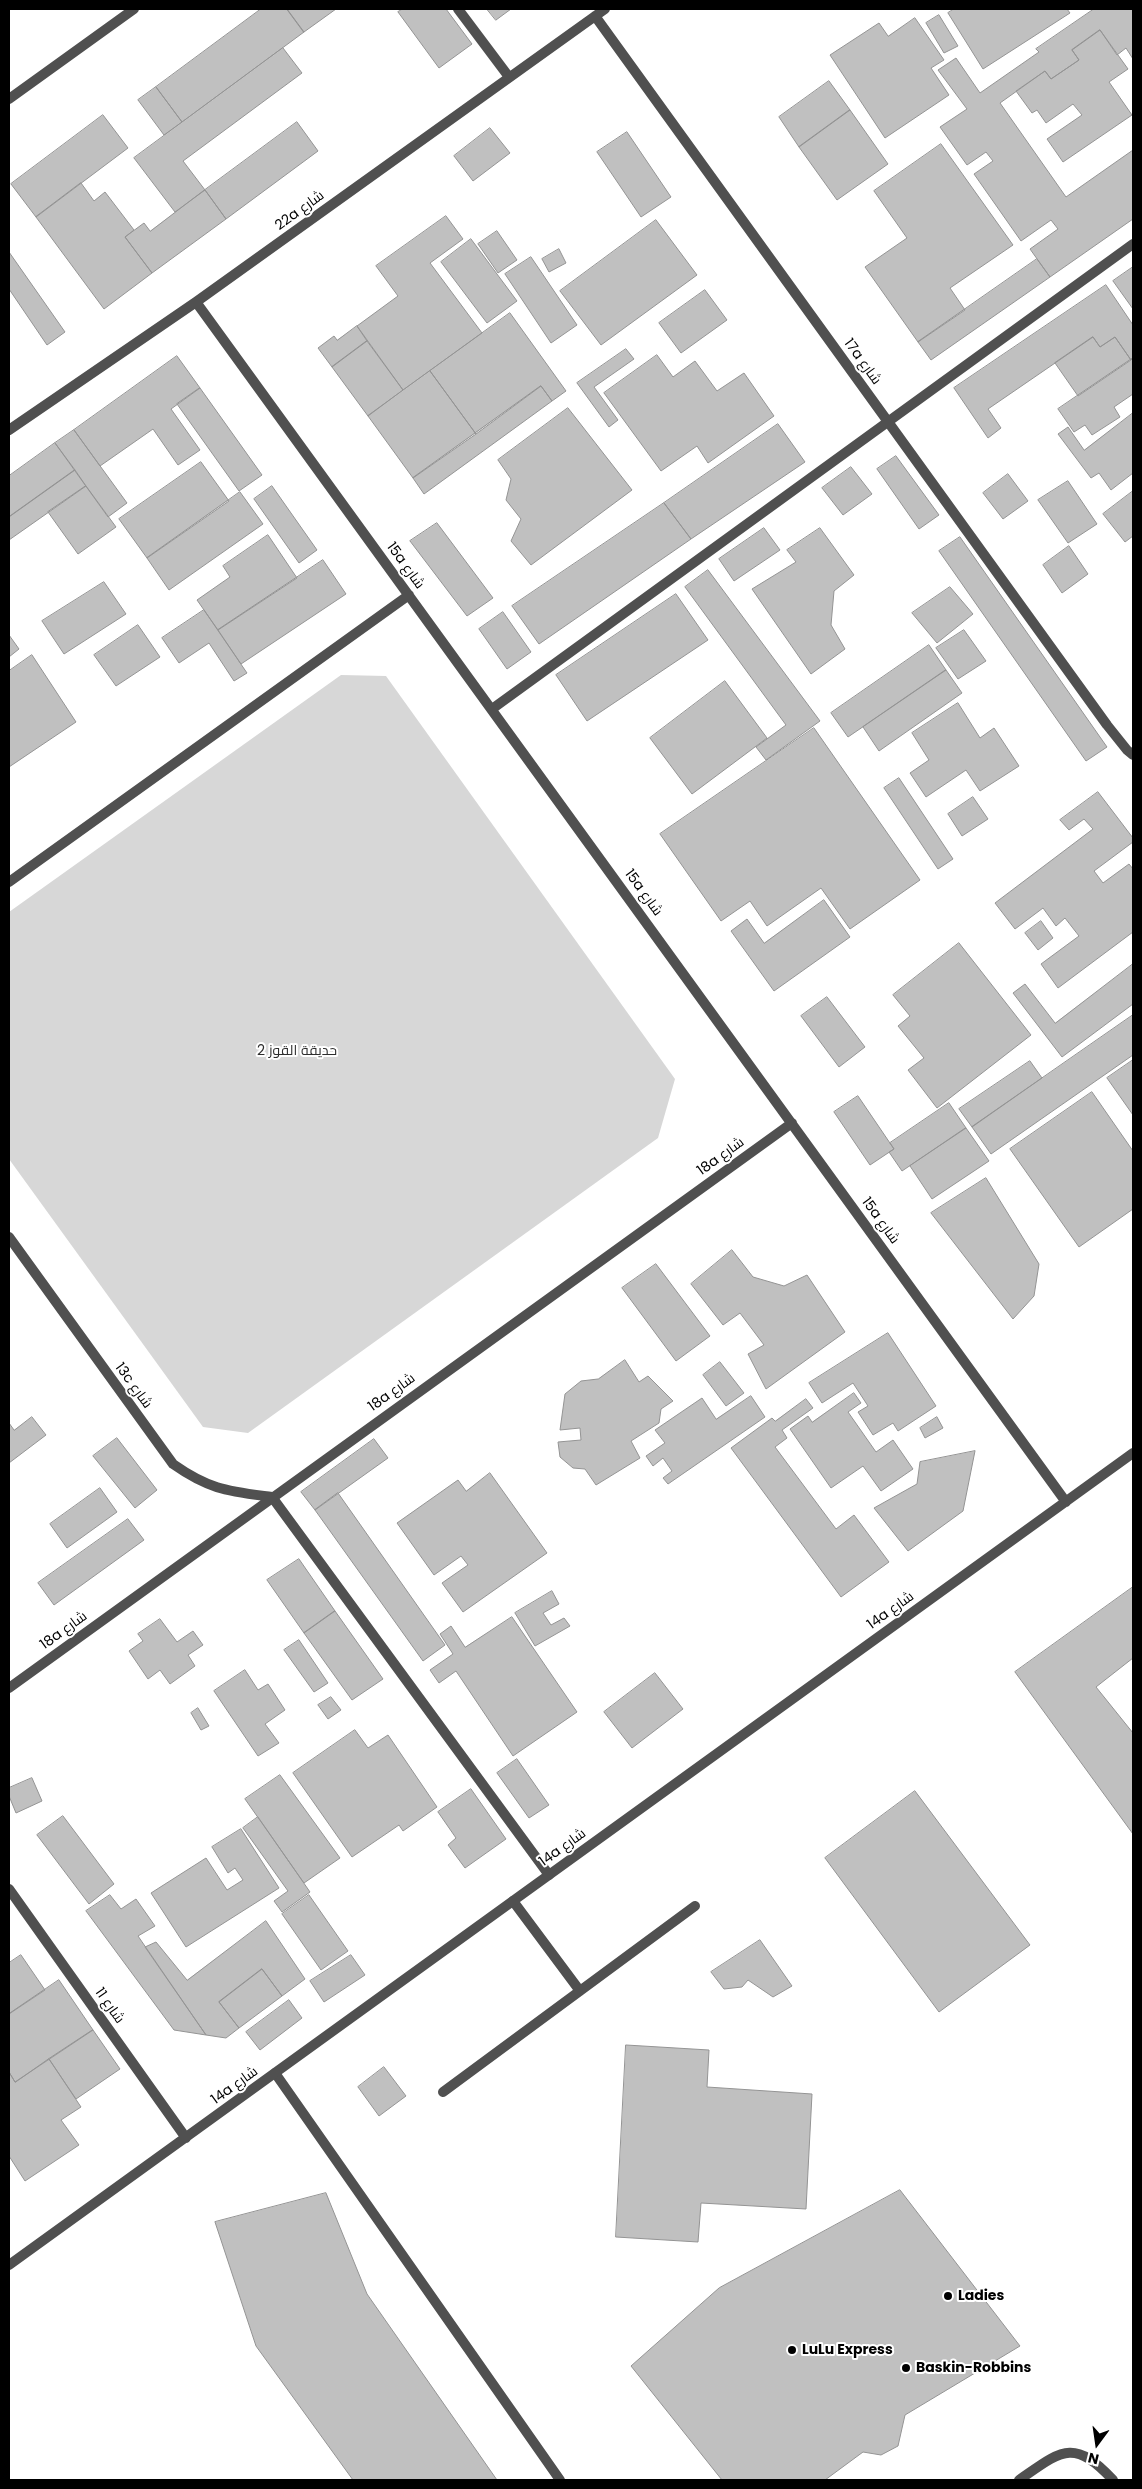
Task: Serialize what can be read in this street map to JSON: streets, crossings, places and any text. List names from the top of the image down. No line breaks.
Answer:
{"streets":{"street":["22a شارع","17a شارع","15a شارع","18a شارع","13c شارع","14a شارع","شارع 11"]},"crossings":[["22a شارع","17a شارع"],["22a شارع","15a شارع"],["15a شارع","18a شارع"],["15a شارع","14a شارع"],["18a شارع","13c شارع"],["14a شارع","شارع 11"]],"parks":["حديقة القوز 2"],"places":["Ladies","LuLu Express","Baskin-Robbins"],"north":"bottom"}
